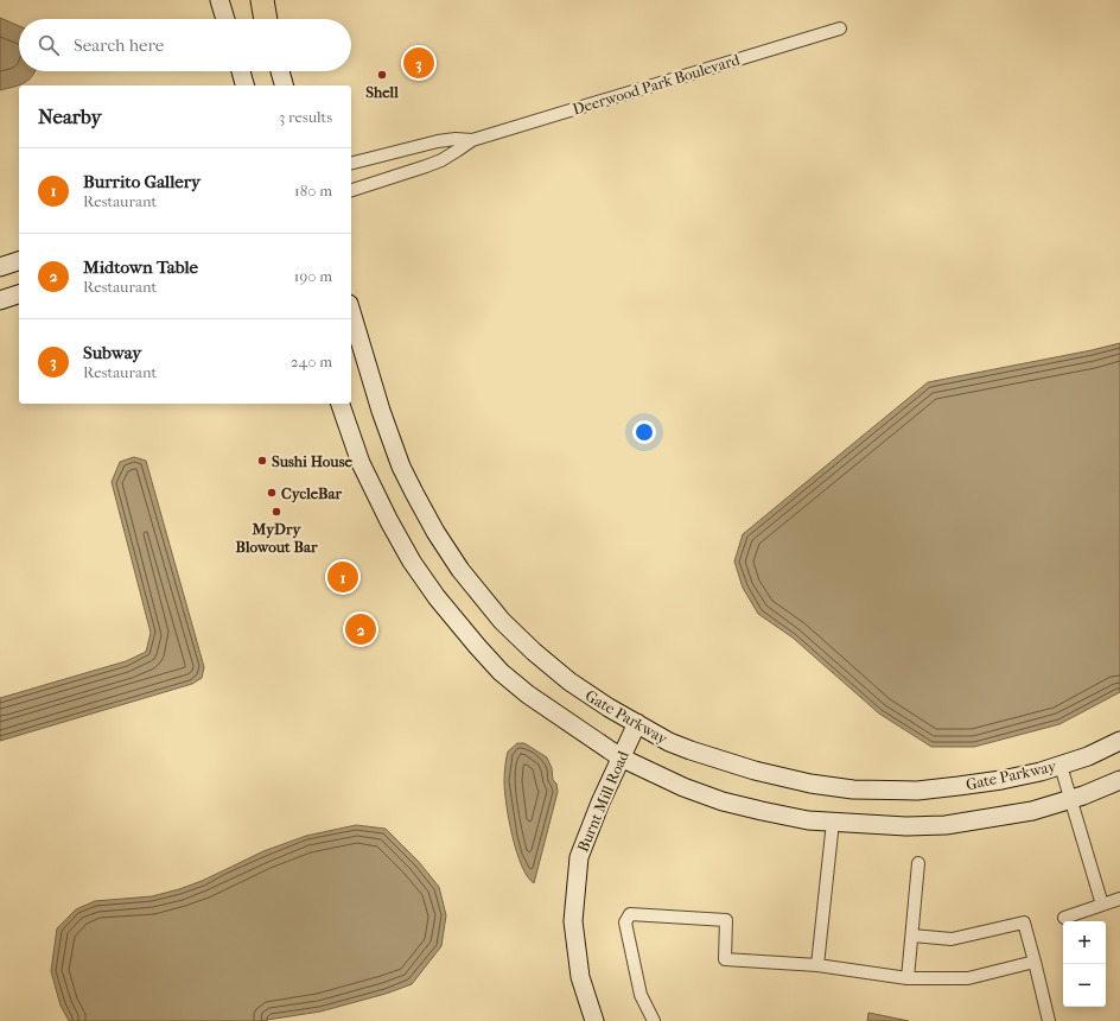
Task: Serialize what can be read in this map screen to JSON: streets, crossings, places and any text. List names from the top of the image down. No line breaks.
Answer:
{"streets":{"main road":["Gate Parkway","Burnt Mill Road"],"street":["Deerwood Park Boulevard"]},"crossings":[["Gate Parkway","Burnt Mill Road"]],"places":["Shell","Sushi House","CycleBar","MyDry Blowout Bar"],"page":{"search":"Search here","pins":["3","1","2"],"heading":["Nearby","3 results"],"list":[{"mark":"1","name":"Burrito Gallery","note":"Restaurant","value":"180 m"},{"mark":"2","name":"Midtown Table","note":"Restaurant","value":"190 m"},{"mark":"3","name":"Subway","note":"Restaurant","value":"240 m"}],"map_buttons":["+","−"]}}
